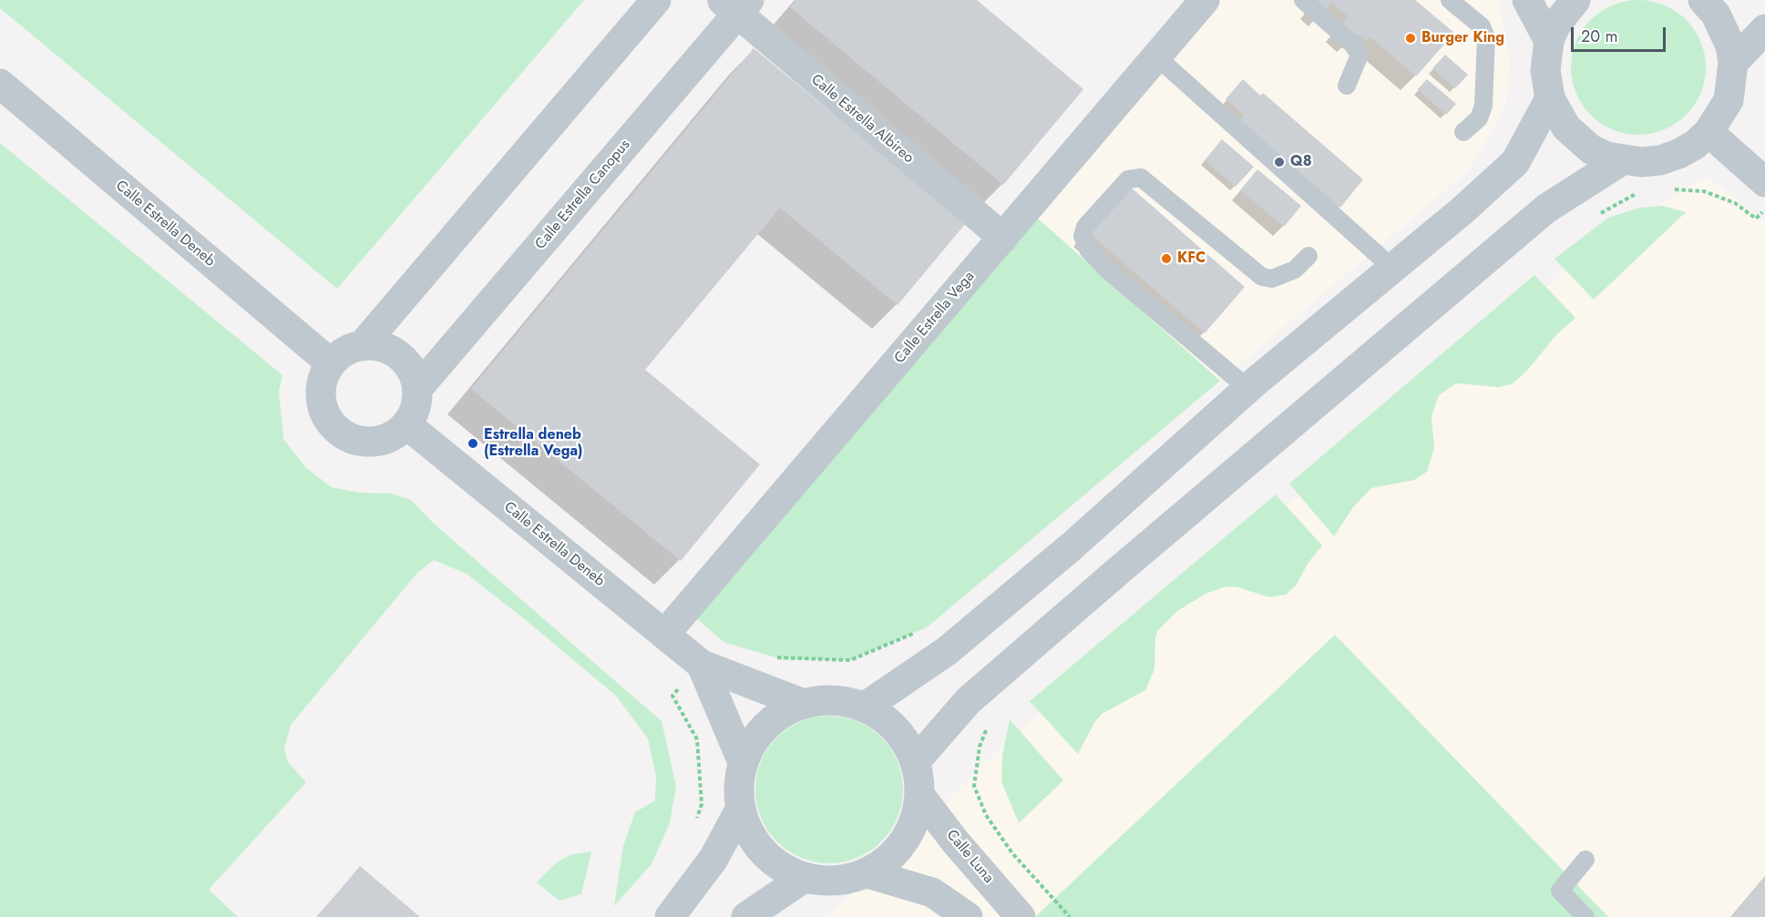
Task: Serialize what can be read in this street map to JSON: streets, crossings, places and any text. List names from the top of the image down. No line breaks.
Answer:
{"streets":{"street":["Calle Estrella Albireo","Calle Estrella Canopus","Calle Estrella Deneb","Calle Estrella Vega","Calle Luna"]},"crossings":[["Calle Estrella Albireo","Calle Estrella Canopus"],["Calle Estrella Albireo","Calle Estrella Vega"],["Calle Estrella Canopus","Calle Estrella Deneb"],["Calle Estrella Deneb","Calle Estrella Vega"]],"places":["Burger King","Q8","KFC","Estrella deneb (Estrella Vega)"],"scale_bar":"20 m"}
